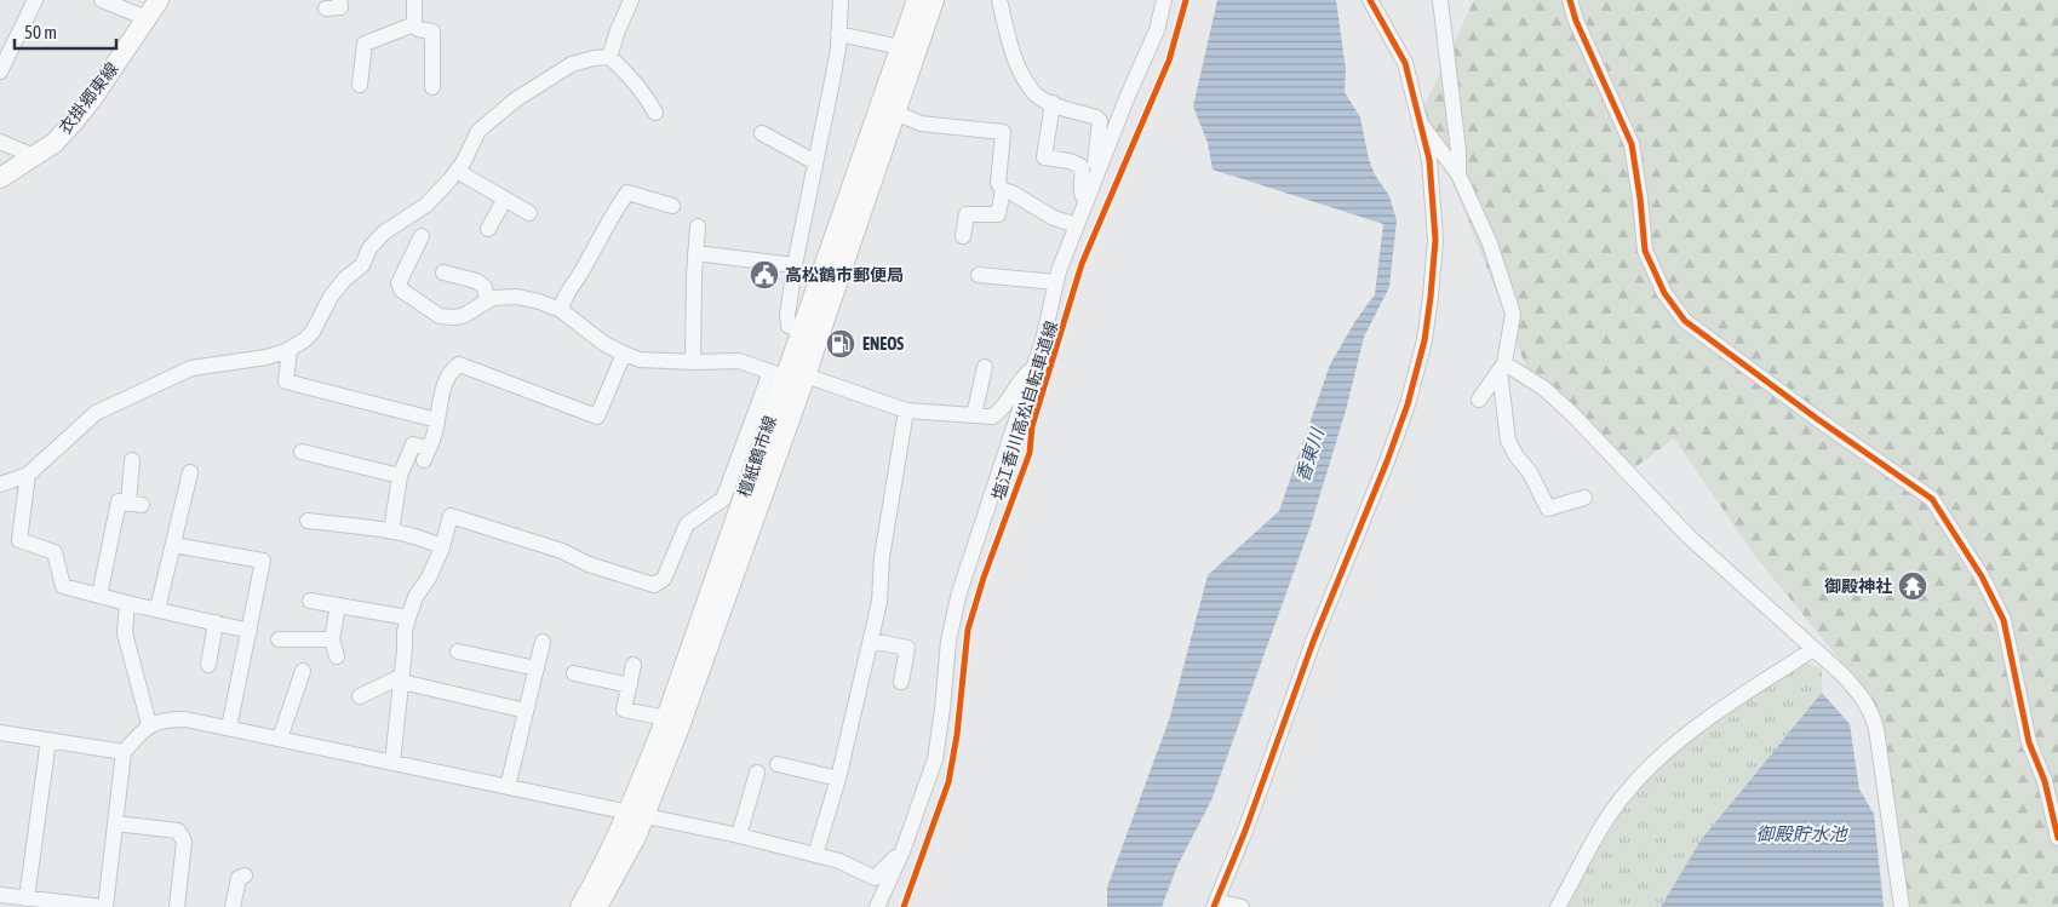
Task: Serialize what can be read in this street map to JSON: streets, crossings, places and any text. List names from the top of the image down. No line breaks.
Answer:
{"streets":{"main road":["衣掛郷東線","檀紙鶴市線"],"cycle path":["塩江香川高松自転車道線"]},"water":["香東川","御殿貯水池"],"places":{"public building":["高松鶴市郵便局"],"fuel station":["ENEOS"],"temple":["御殿神社"]},"scale_bar":"50 m"}
